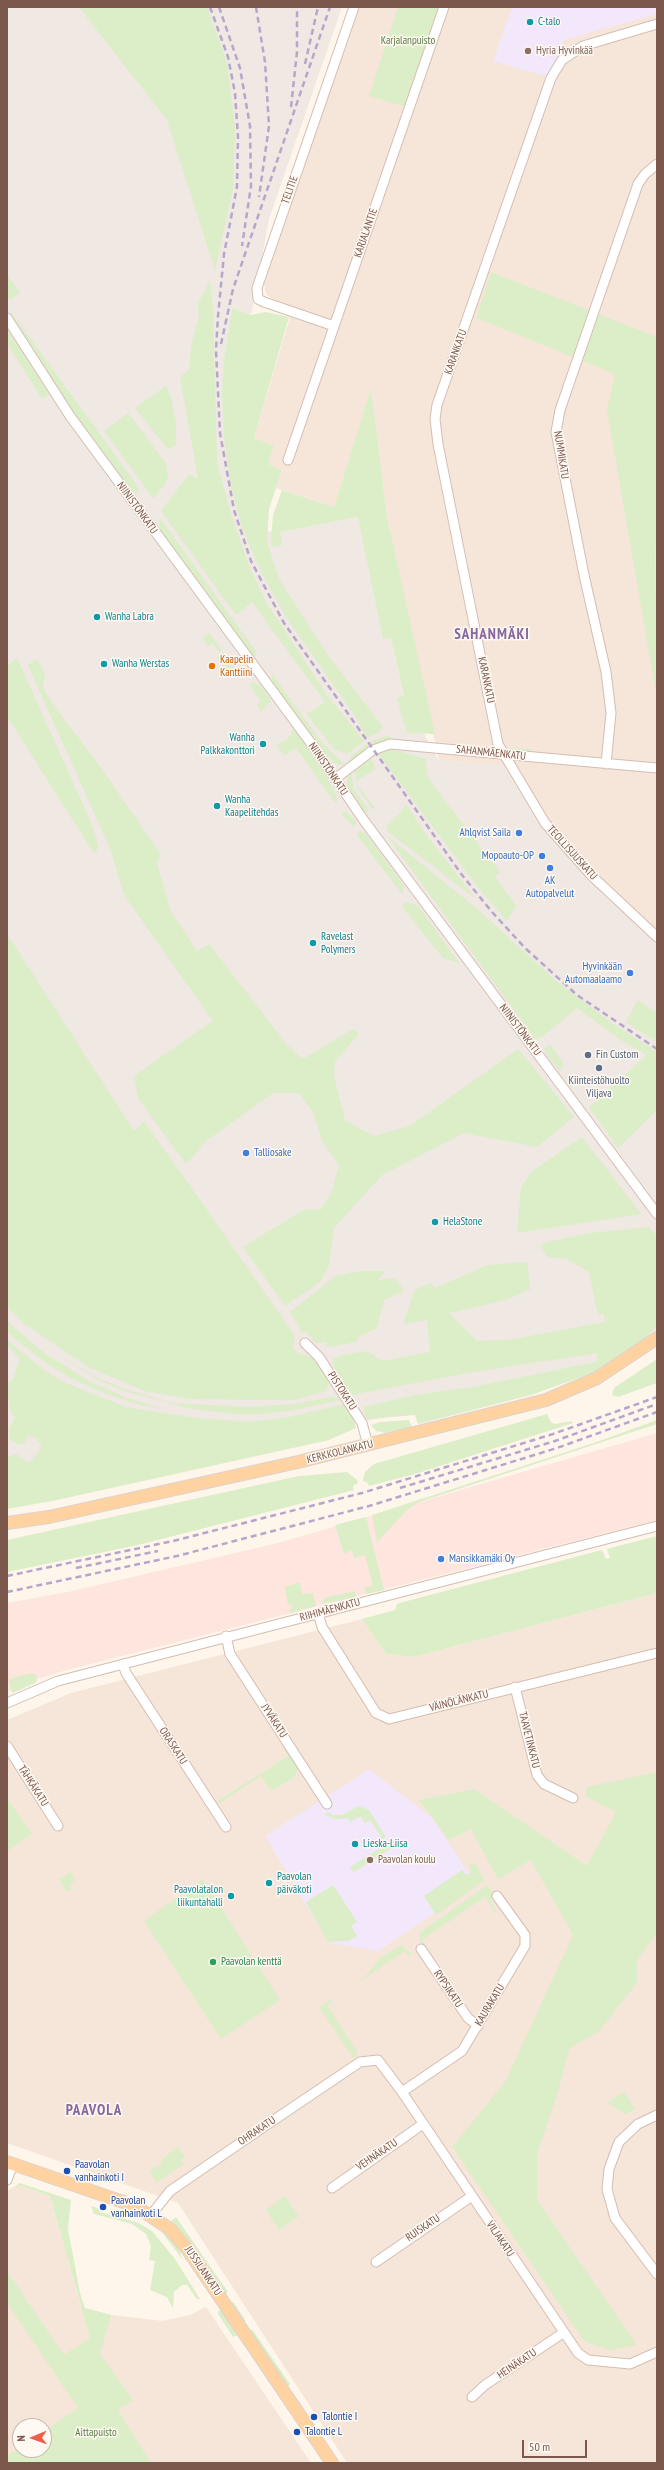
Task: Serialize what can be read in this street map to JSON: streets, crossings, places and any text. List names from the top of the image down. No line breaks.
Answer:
{"streets":{"main road":["KERKKOLANKATU","JUSSILANKATU"],"street":["TELITIE","KARJALANTIE","KARANKATU","NUMMIKATU","NIINISTÖNKATU","SAHANMÄENKATU","TEOLLISUUSKATU","PISTOKATU","RIIHIMÄENKATU","VÄINÖLÄNKATU","JYVÄKATU","TAAVETINKATU","ORASKATU","TÄHKÄKATU","RYPSIKATU","KAURAKATU","OHRAKATU","VEHNÄKATU","RUISKATU","VILJAKATU","HEINÄKATU"]},"crossings":[["TELITIE","KARJALANTIE"],["KARANKATU","SAHANMÄENKATU"],["KARANKATU","TEOLLISUUSKATU"],["NUMMIKATU","SAHANMÄENKATU"],["NIINISTÖNKATU","SAHANMÄENKATU"],["SAHANMÄENKATU","TEOLLISUUSKATU"],["PISTOKATU","KERKKOLANKATU"],["RIIHIMÄENKATU","VÄINÖLÄNKATU"],["RIIHIMÄENKATU","JYVÄKATU"],["RIIHIMÄENKATU","ORASKATU"],["VÄINÖLÄNKATU","TAAVETINKATU"],["RYPSIKATU","KAURAKATU"],["KAURAKATU","VILJAKATU"],["OHRAKATU","VILJAKATU"],["OHRAKATU","JUSSILANKATU"],["VEHNÄKATU","VILJAKATU"],["RUISKATU","VILJAKATU"],["VILJAKATU","HEINÄKATU"]],"districts":["SAHANMÄKI","PAAVOLA"],"parks":["Karjalanpuisto","Aittapuisto"],"places":["C-talo","Hyria Hyvinkää","Wanha Labra","Wanha Werstas","Kaapelin Kanttiini","Wanha Palkkakonttori","Wanha Kaapelitehdas","Ahlqvist Saila","Mopoauto-OP","AK Autopalvelut","Ravelast Polymers","Hyvinkään Automaalaamo","Fin Custom","Kiinteistöhuolto Viljava","Talliosake","HelaStone","Mansikkamäki Oy","Lieska-Liisa","Paavolan koulu","Paavolan päiväkoti","Paavolatalon liikuntahalli","Paavolan kenttä","Paavolan vanhainkoti I","Paavolan vanhainkoti L","Talontie I","Talontie L"],"scale_bar":"50 m","north":"left"}
